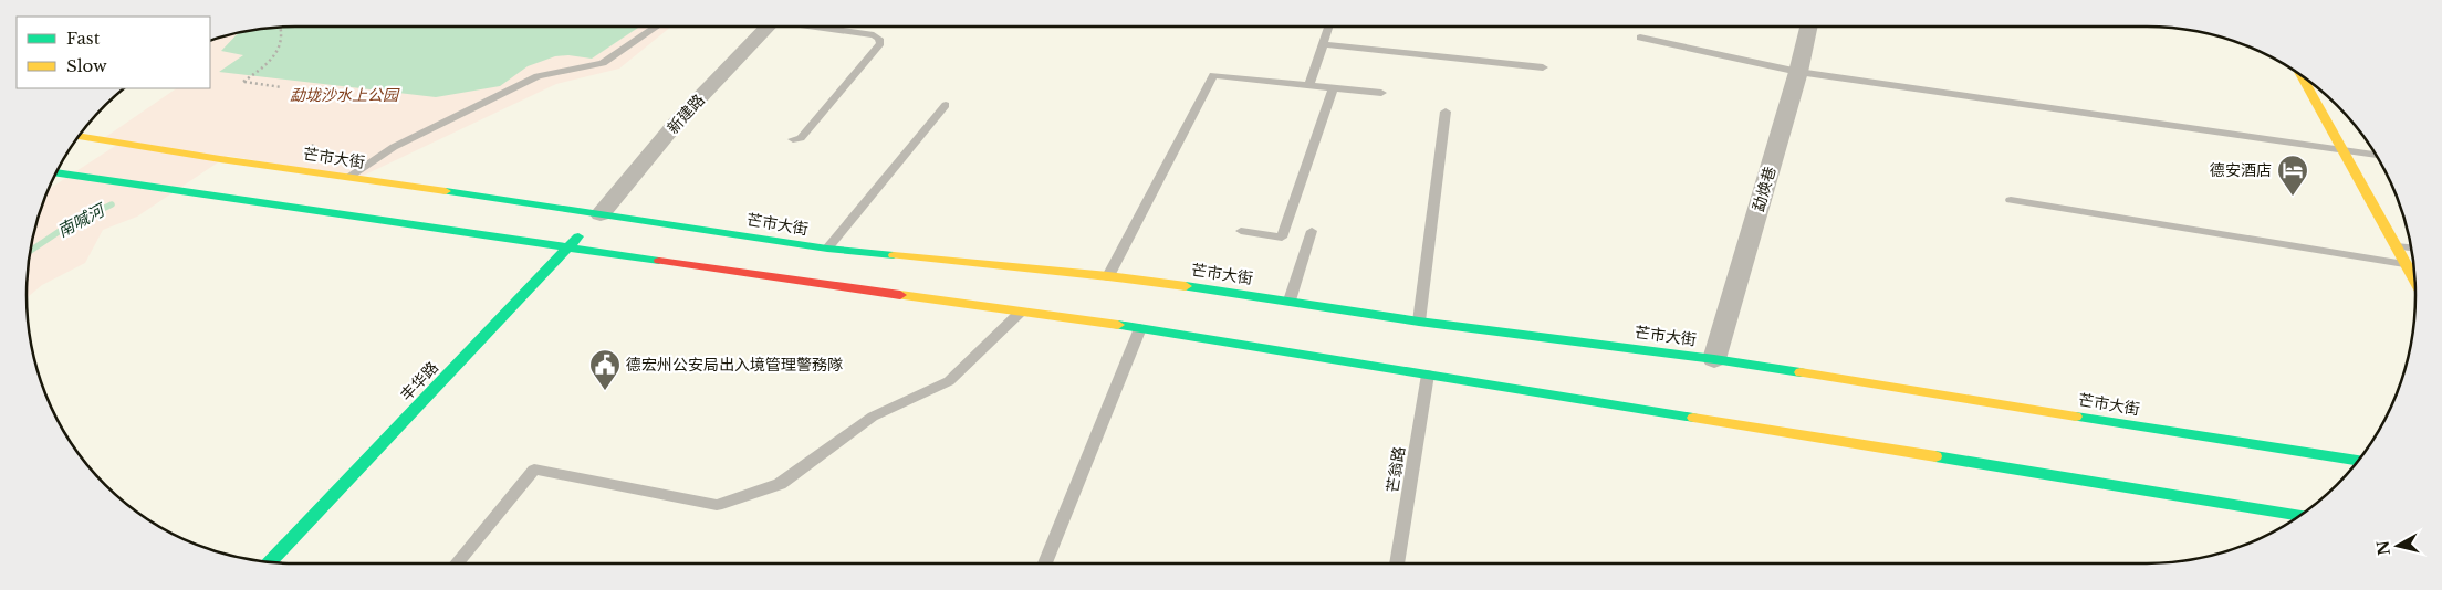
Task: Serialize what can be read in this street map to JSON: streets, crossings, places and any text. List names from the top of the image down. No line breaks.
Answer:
{"streets":{"main road":["芒市大街","丰华路"],"street":["新建路","勐焕巷"],"lane":["芒翁路"]},"crossings":[["新建路","芒市大街"],["新建路","丰华路"],["芒市大街","勐焕巷"],["芒市大街","丰华路"]],"water":["南喊河"],"parks":["勐垅沙水上公园"],"places":{"hotel":["德安酒店"],"public building":["德宏州公安局出入境管理警務隊"]},"legend":["Fast","Slow"],"north":"left"}
